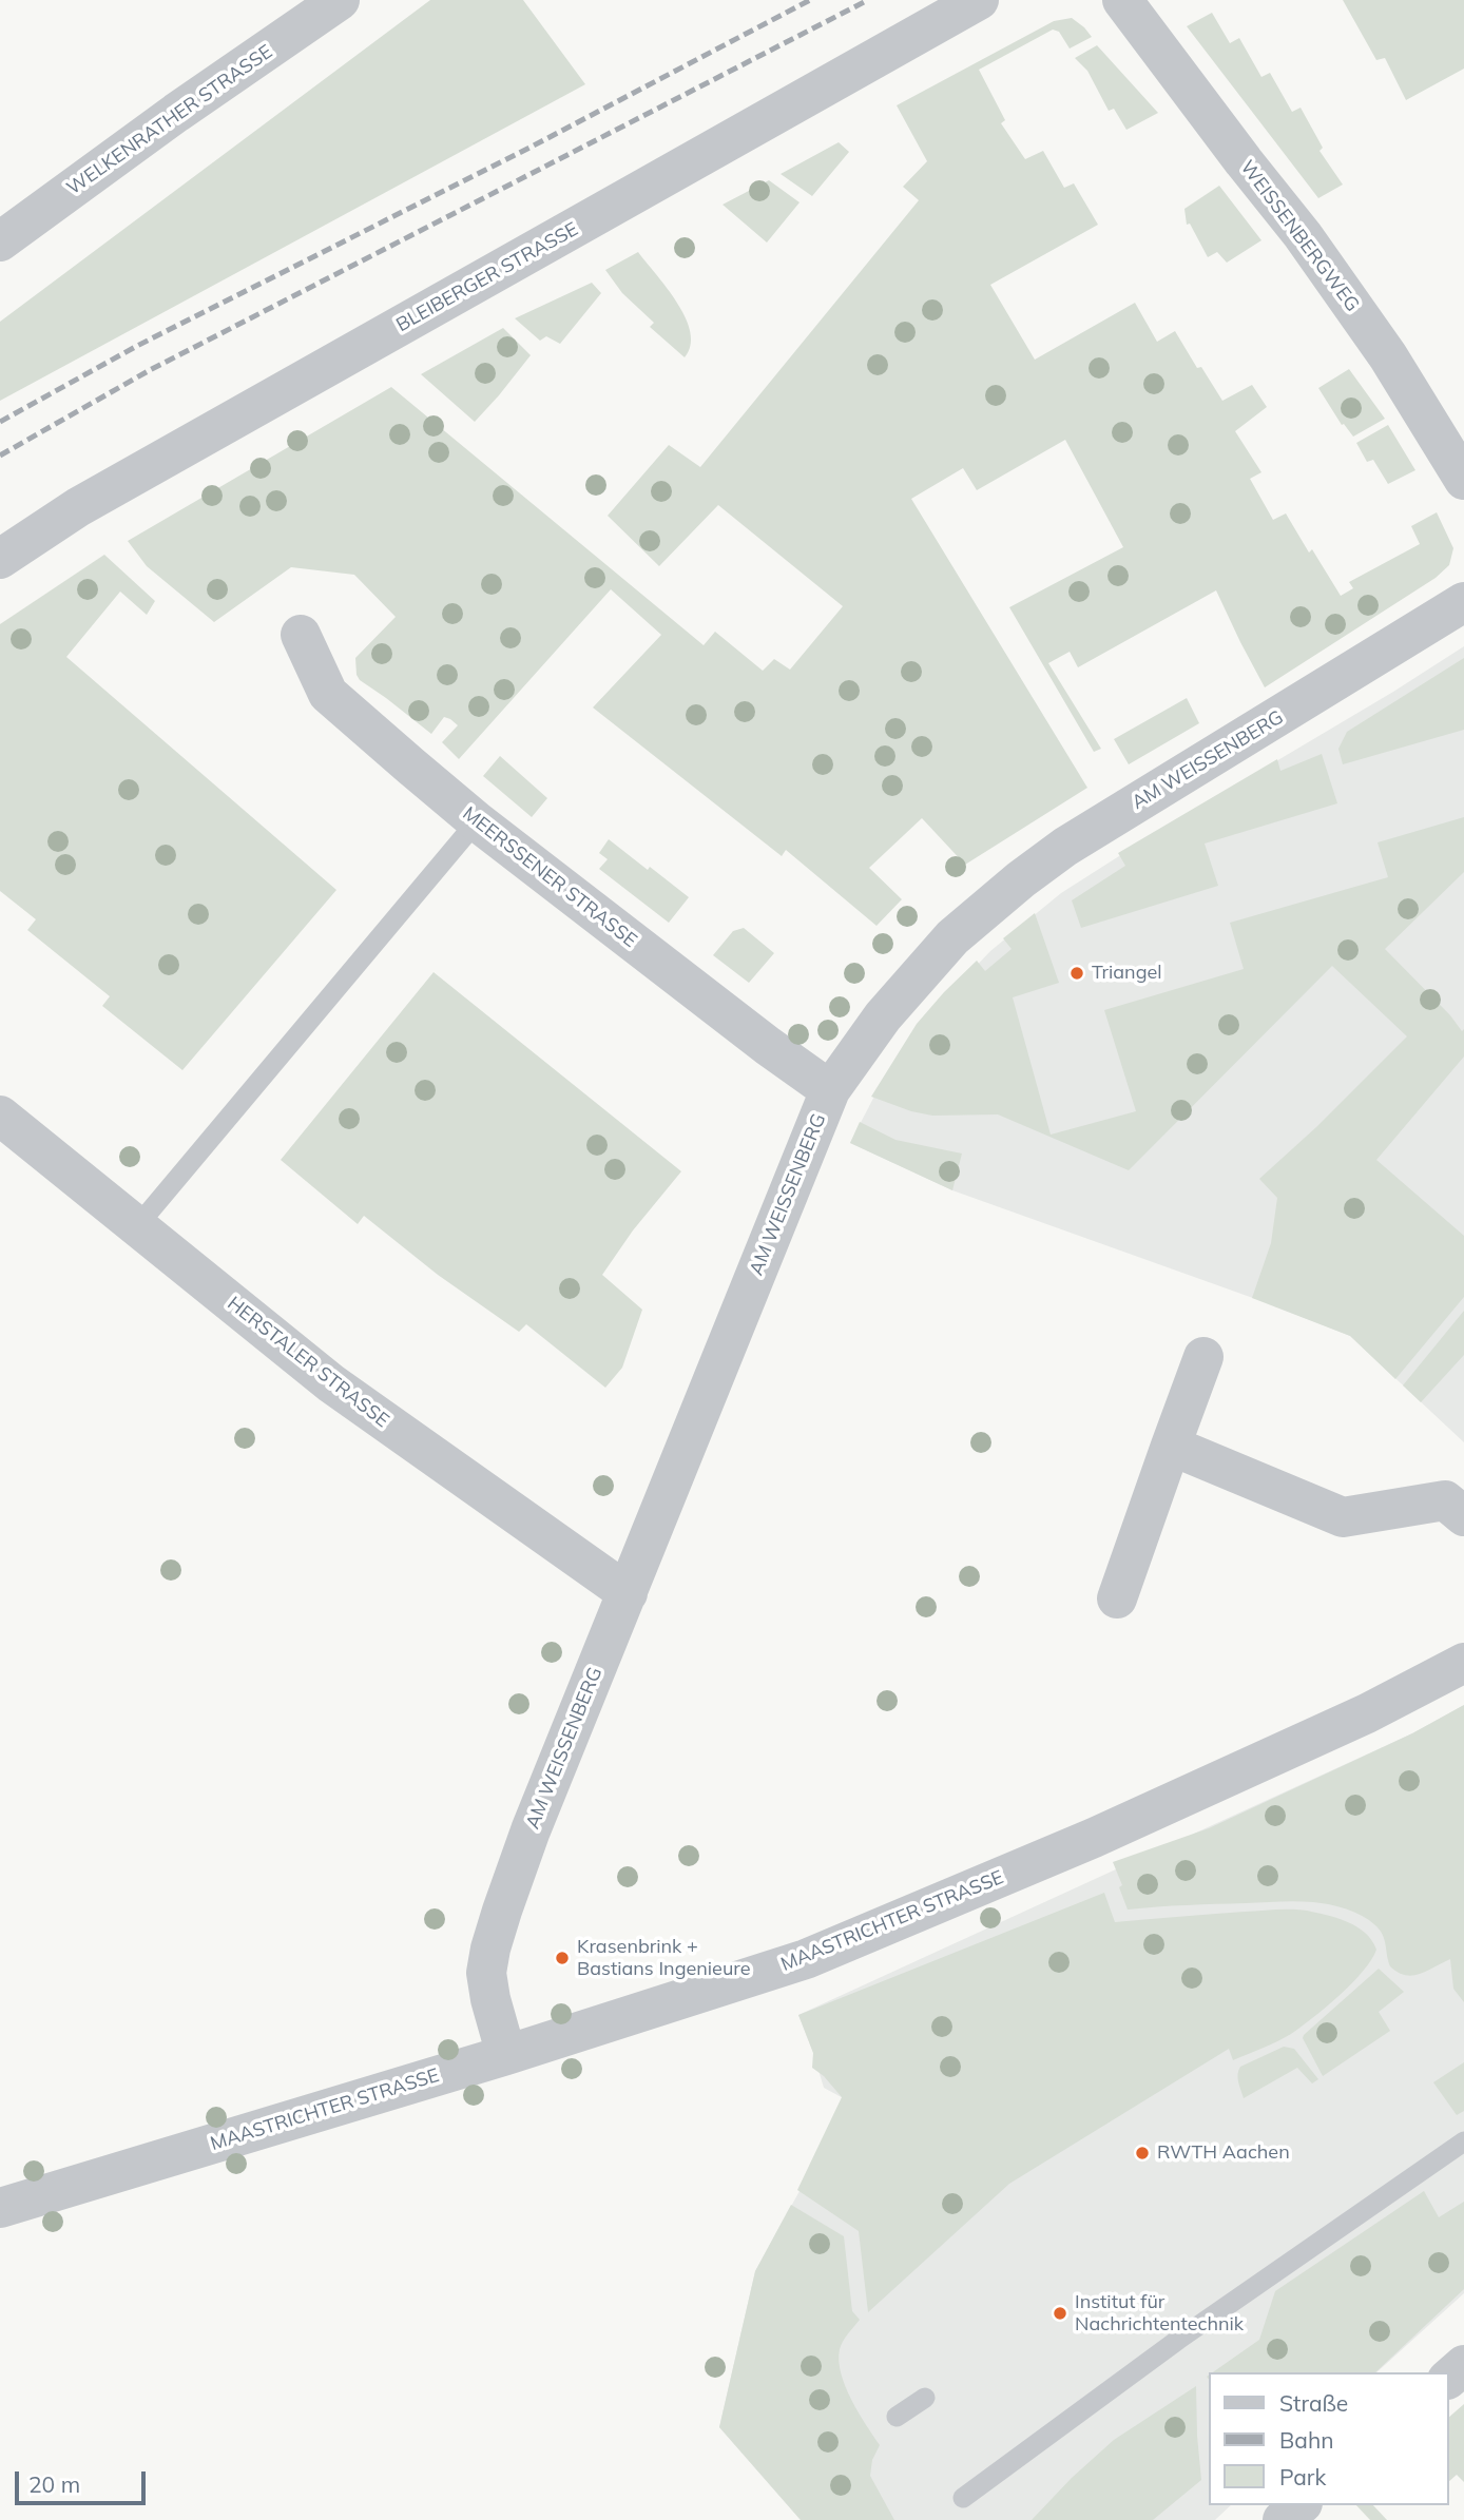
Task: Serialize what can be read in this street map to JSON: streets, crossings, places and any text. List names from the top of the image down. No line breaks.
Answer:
{"streets":{"street":["WELKENRATHER STRASSE","WEISSENBERGWEG","BLEIBERGER STRASSE","AM WEISSENBERG","MEERSSENER STRASSE","HERSTALER STRASSE","MAASTRICHTER STRASSE"]},"crossings":[["AM WEISSENBERG","MEERSSENER STRASSE"],["AM WEISSENBERG","HERSTALER STRASSE"],["AM WEISSENBERG","MAASTRICHTER STRASSE"]],"places":["Triangel","Krasenbrink + Bastians Ingenieure","RWTH Aachen","Institut für Nachrichtentechnik"],"legend":["Straße","Bahn","Park"],"scale_bar":"20 m"}
